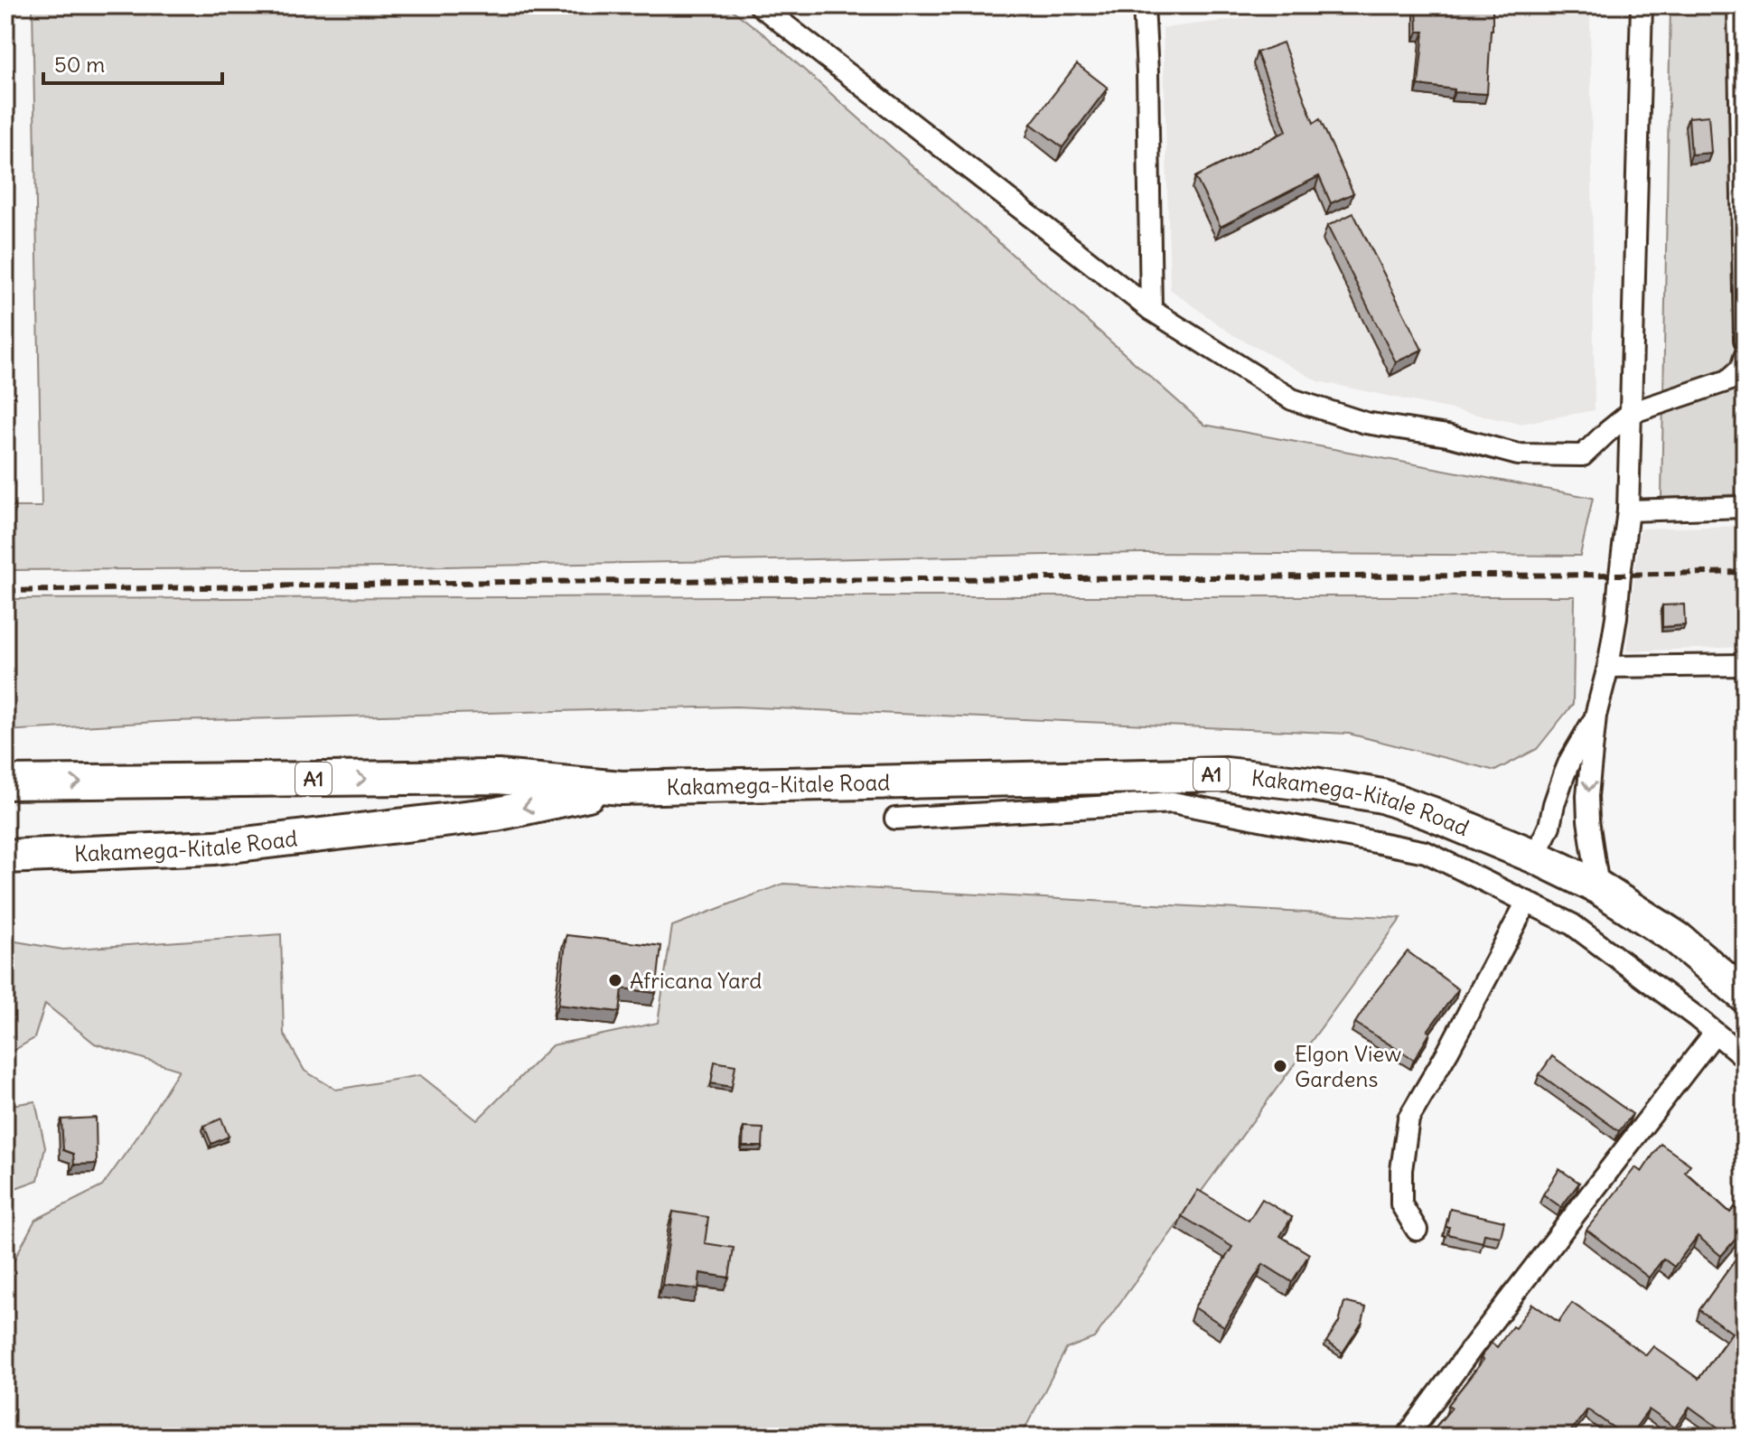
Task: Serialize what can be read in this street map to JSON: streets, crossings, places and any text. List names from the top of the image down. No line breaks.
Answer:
{"streets":{"highway":["A1","Kakamega-Kitale Road"]},"places":["Africana Yard","Elgon View Gardens"],"scale_bar":"50 m"}
